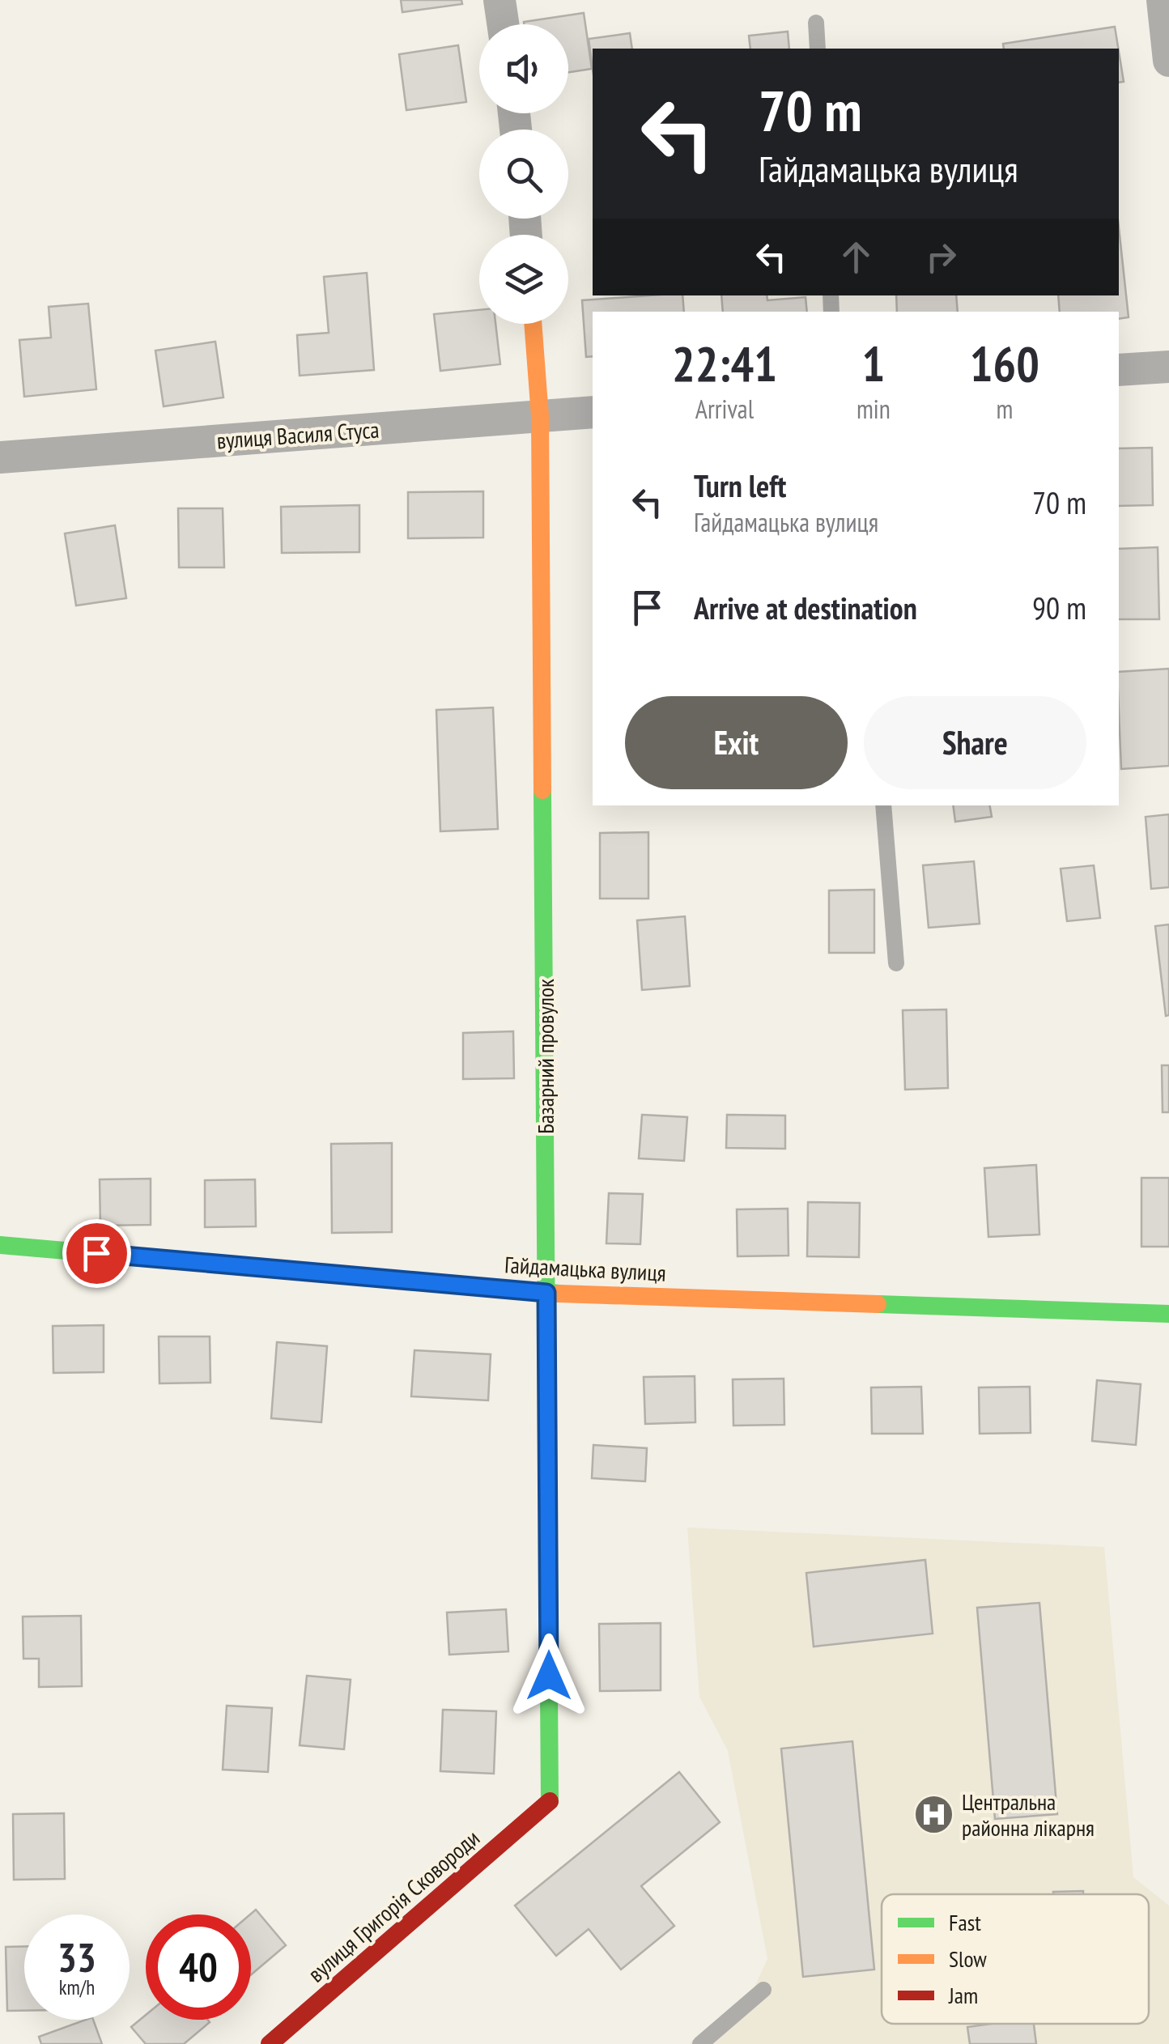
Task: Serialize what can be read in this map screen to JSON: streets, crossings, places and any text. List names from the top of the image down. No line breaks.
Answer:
{"streets":{"street":["вулиця Василя Стуса","Базарний провулок","Гайдамацька вулиця","вулиця Григорія Сковороди"]},"crossings":[["вулиця Василя Стуса","Базарний провулок"],["Базарний провулок","Гайдамацька вулиця"],["Базарний провулок","вулиця Григорія Сковороди"]],"places":{"hospital":["Центральна районна лікарня"]},"legend":["Fast","Slow","Jam"],"page":{"turn":["70 m","Гайдамацька вулиця"],"eta":["22:41","Arrival","1","min","160","m"],"list":[{"name":"Turn left","note":"Гайдамацька вулиця","value":"70 m"},{"name":"Arrive at destination","value":"90 m"}],"buttons":["Exit","Share"],"speed":"33 km/h","limit":"40"}}
